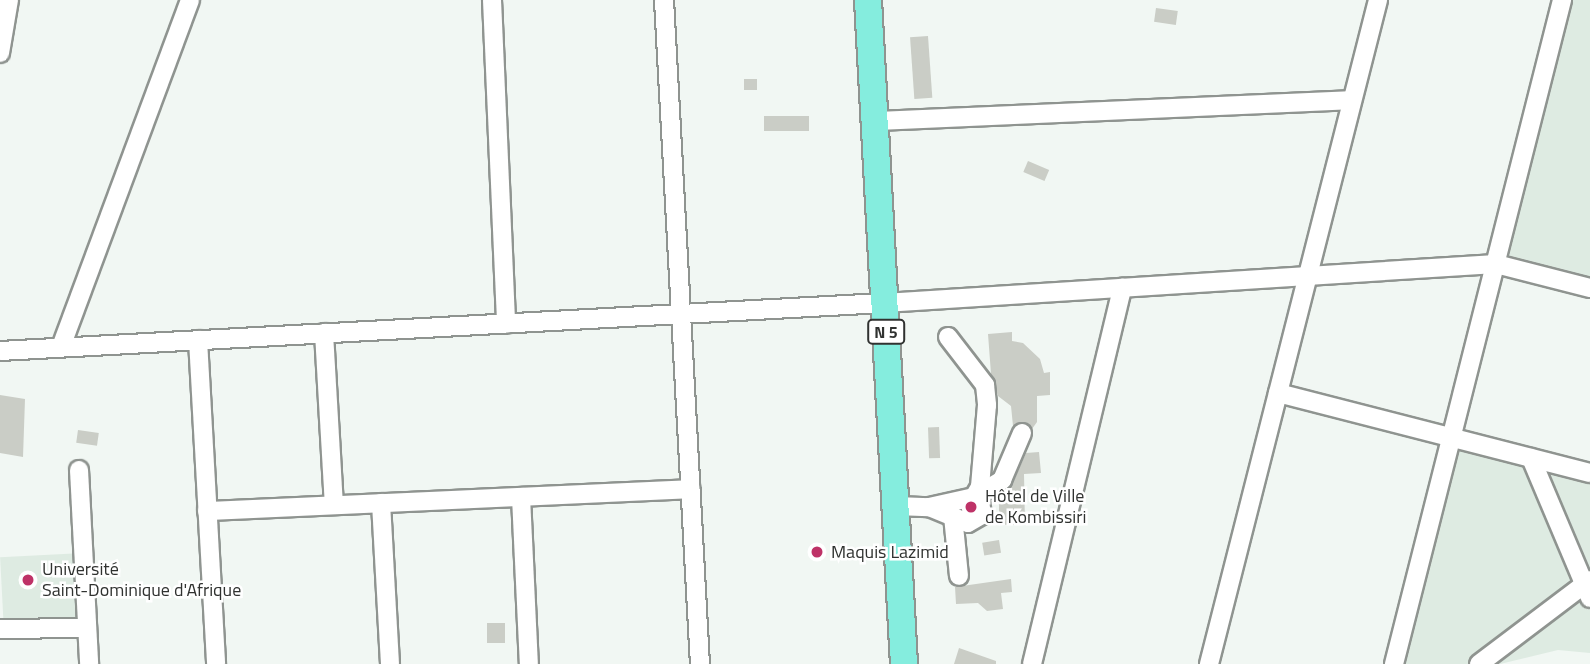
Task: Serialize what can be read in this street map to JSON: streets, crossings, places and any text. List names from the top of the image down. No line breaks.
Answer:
{"streets":{"highway":["N 5"]},"places":["Hôtel de Ville de Kombissiri","Maquis Lazimid","Université Saint-Dominique d'Afrique"]}
